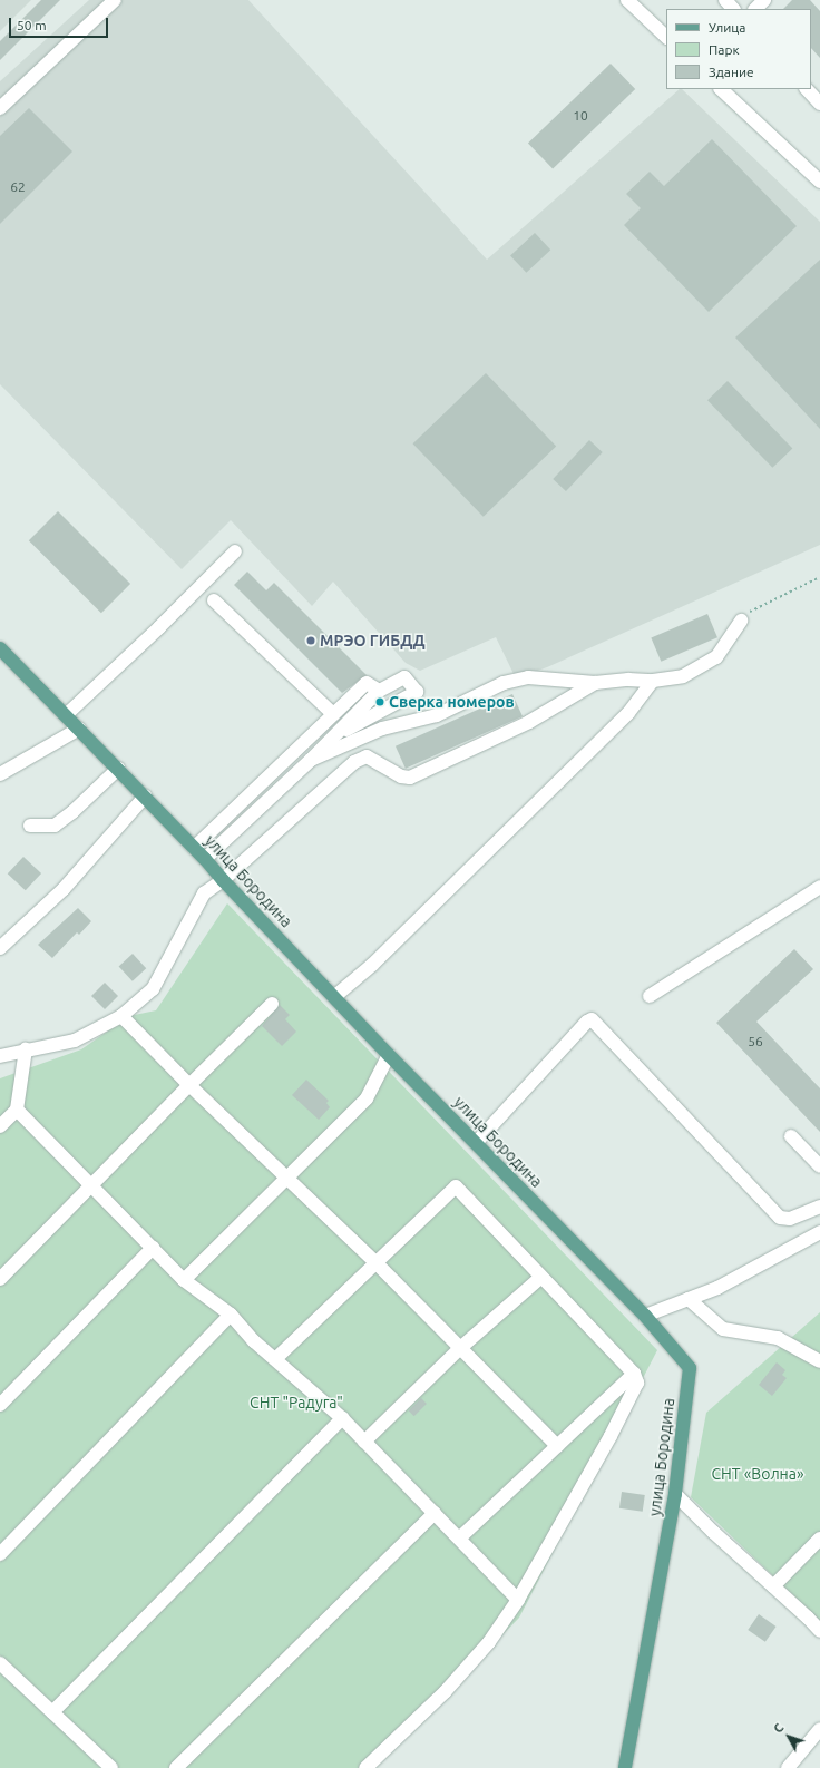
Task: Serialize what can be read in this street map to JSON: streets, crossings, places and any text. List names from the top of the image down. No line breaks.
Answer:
{"streets":{"main road":["улица Бородина"]},"parks":["СНТ \"Радуга\"","СНТ «Волна»"],"places":["МРЭО ГИБДД","Сверка номеров"],"house_numbers":["10","62","56"],"legend":["Улица","Парк","Здание"],"scale_bar":"50 m","north":"top left"}
